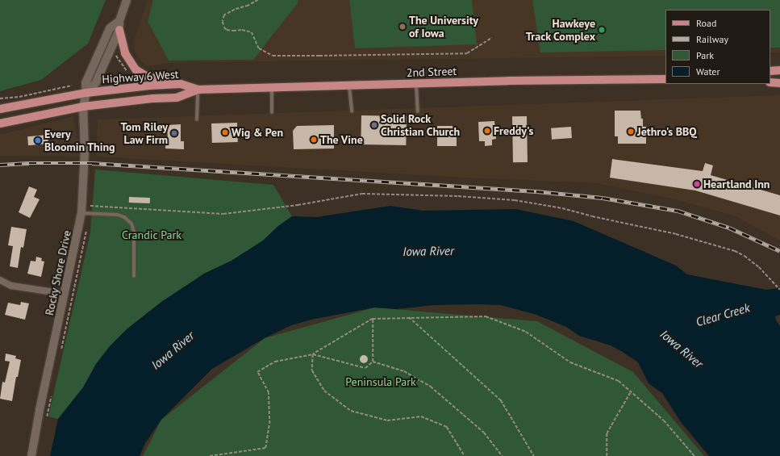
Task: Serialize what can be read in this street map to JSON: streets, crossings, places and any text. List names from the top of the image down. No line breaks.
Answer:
{"streets":{"main road":["2nd Street","Highway 6 West"],"street":["Rocky Shore Drive"]},"crossings":[["2nd Street","Highway 6 West"],["Highway 6 West","Rocky Shore Drive"]],"water":["Iowa River","Clear Creek"],"parks":["Crandic Park","Peninsula Park"],"places":["The University of Iowa","Hawkeye Track Complex","Solid Rock Christian Church","Freddy's","Jethro's BBQ","Wig & Pen","Tom Riley Law Firm","The Vine","Every Bloomin Thing","Heartland Inn"],"legend":["Road","Railway","Park","Water"]}
